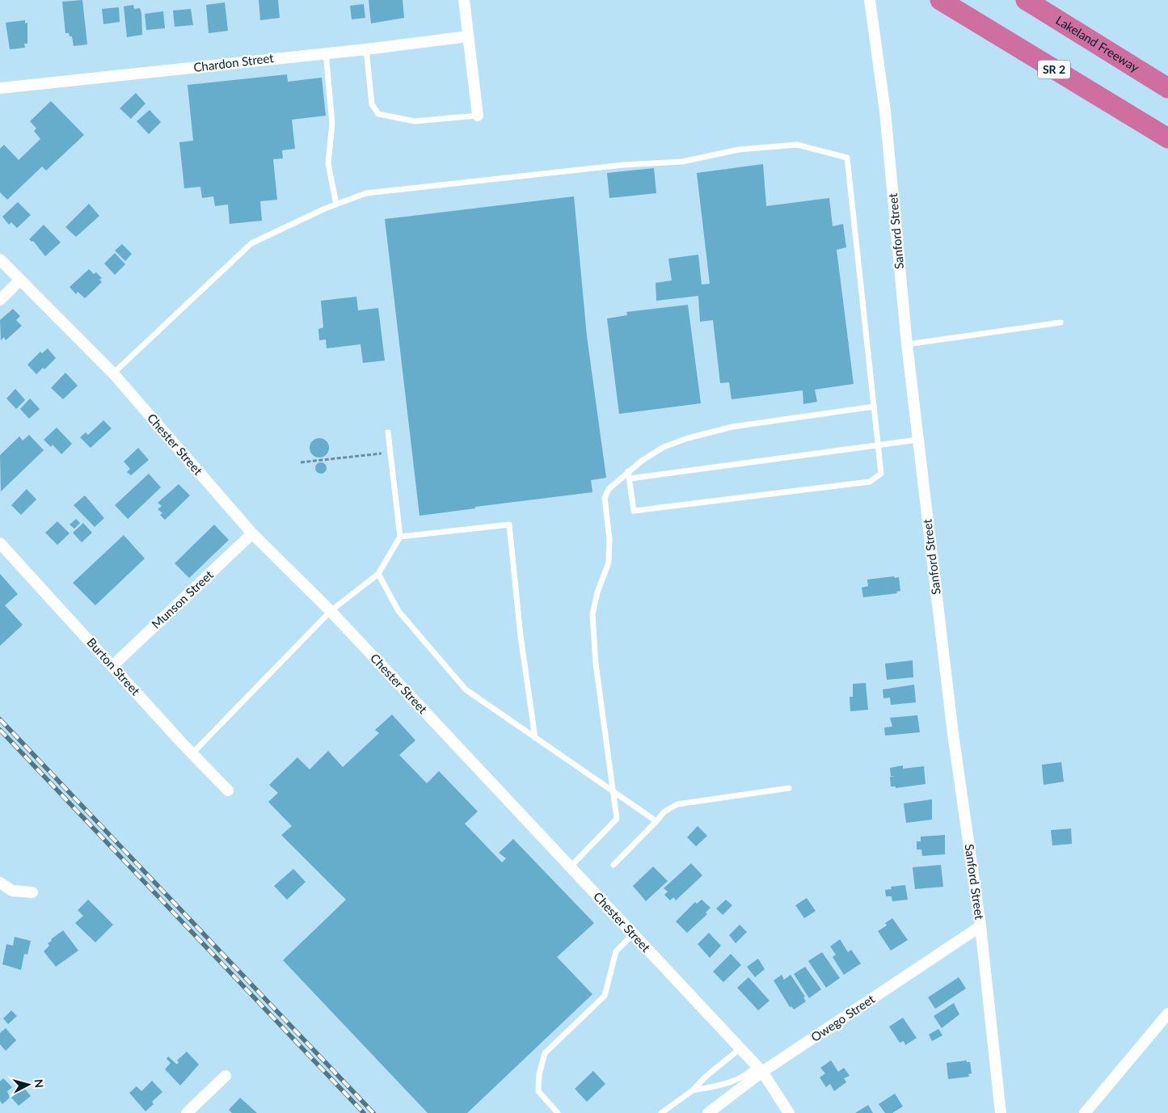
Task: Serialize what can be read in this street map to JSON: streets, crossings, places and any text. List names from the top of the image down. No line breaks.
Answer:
{"streets":{"highway":["Lakeland Freeway","SR 2"],"street":["Chardon Street","Sanford Street","Chester Street","Munson Street","Burton Street","Owego Street"]},"crossings":[["Sanford Street","Owego Street"],["Chester Street","Munson Street"],["Chester Street","Owego Street"],["Munson Street","Burton Street"]],"north":"right"}
